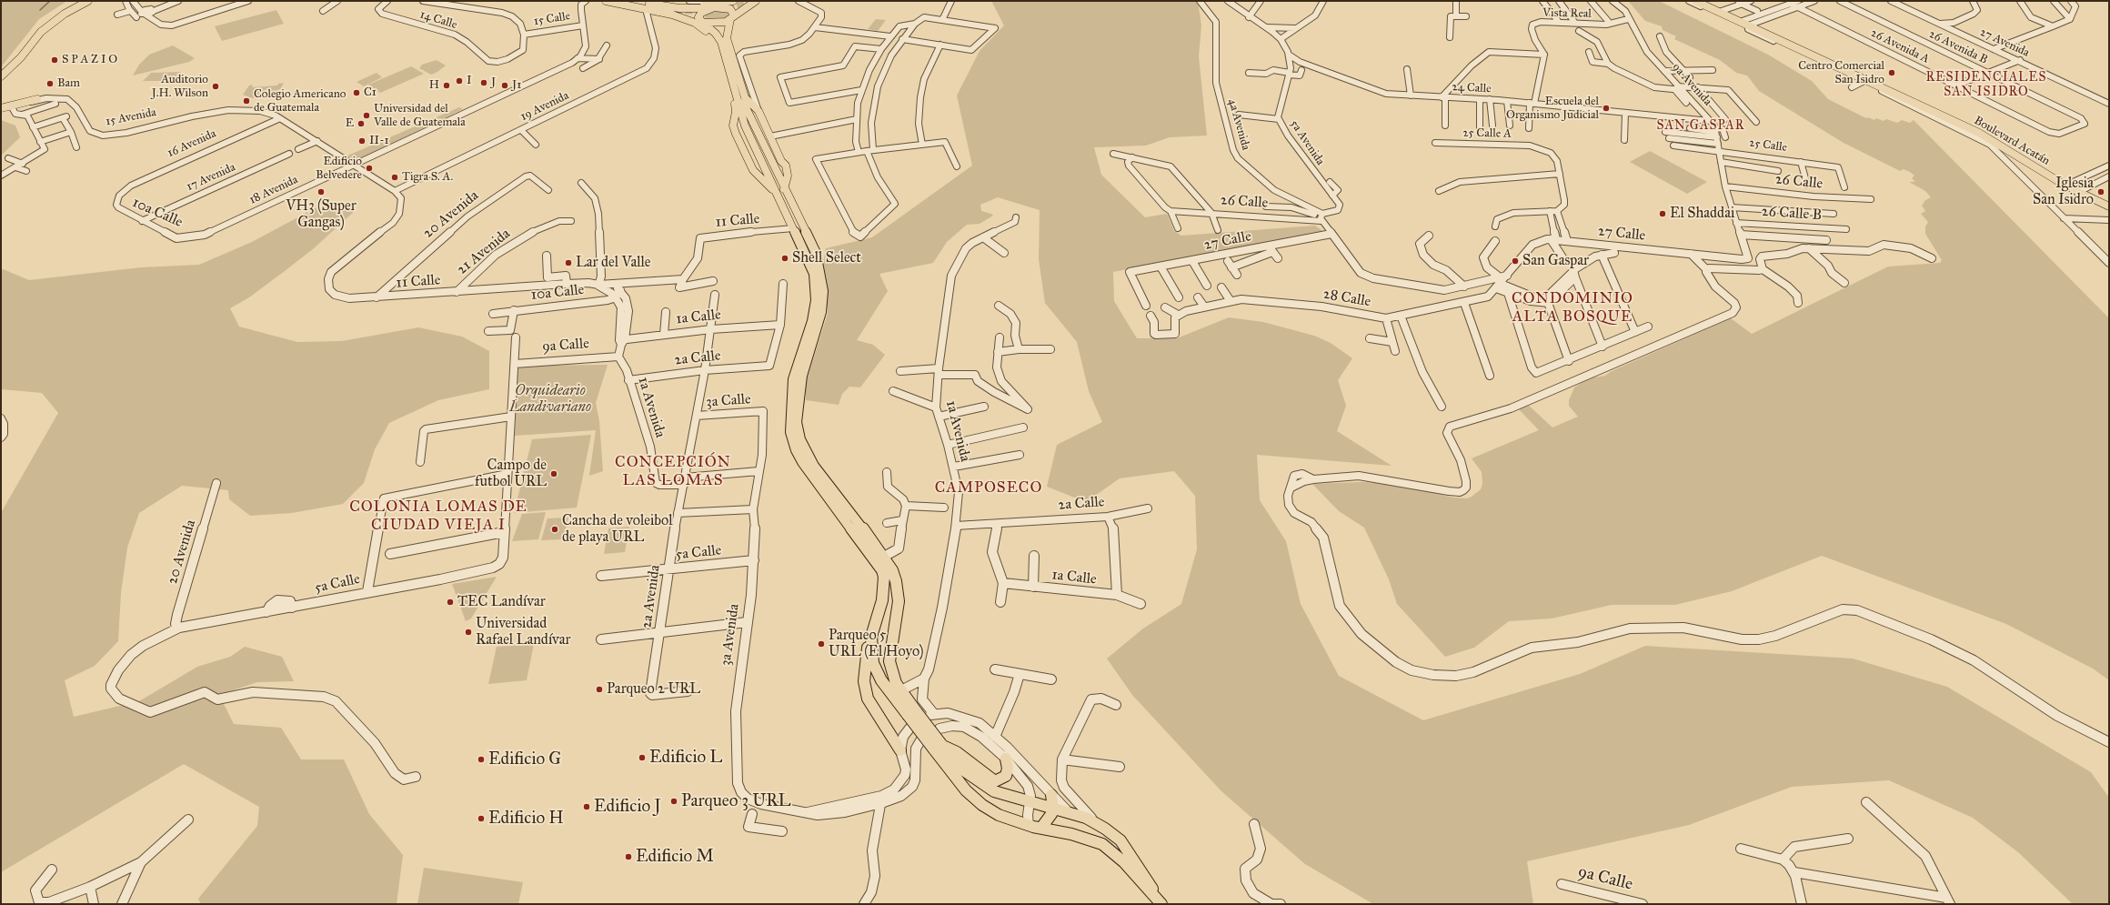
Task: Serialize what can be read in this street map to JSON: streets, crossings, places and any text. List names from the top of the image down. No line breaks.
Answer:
{"streets":{"main road":["Boulevard Acatán"],"street":["Vista Real","15 Calle","14 Calle","27 Avenida","26 Avenida A","26 Avenida B","9a Avenida","24 Calle","19 Avenida","15 Avenida","4a Avenida","25 Calle A","5a Avenida","16 Avenida","25 Calle","17 Avenida","26 Calle","18 Avenida","10a Calle","26 Calle B","20 Avenida","11 Calle","27 Calle","21 Avenida","28 Calle","1a Calle","9a Calle","2a Calle","3a Calle","1a Avenida","5a Calle","2a Avenida","3a Avenida"]},"crossings":[["Vista Real","9a Avenida"],["15 Calle","14 Calle"],["26 Avenida A","26 Avenida B"],["9a Avenida","24 Calle"],["9a Avenida","25 Calle"],["9a Avenida","26 Calle"],["9a Avenida","26 Calle B"],["9a Avenida","27 Calle"],["24 Calle","5a Avenida"],["19 Avenida","11 Calle"],["15 Avenida","16 Avenida"],["4a Avenida","5a Avenida"],["4a Avenida","26 Calle"],["4a Avenida","27 Calle"],["4a Avenida","28 Calle"],["5a Avenida","26 Calle"],["16 Avenida","10a Calle"],["17 Avenida","10a Calle"],["18 Avenida","10a Calle"],["20 Avenida","11 Calle"],["20 Avenida","5a Calle"],["11 Calle","21 Avenida"],["27 Calle","28 Calle"],["1a Calle","2a Calle"],["1a Calle","2a Avenida"],["9a Calle","1a Avenida"],["2a Calle","1a Avenida"],["2a Calle","2a Avenida"],["3a Calle","2a Avenida"],["3a Calle","3a Avenida"],["1a Avenida","2a Avenida"],["5a Calle","2a Avenida"],["5a Calle","3a Avenida"]],"districts":["RESIDENCIALES SAN ISIDRO","SAN GASPAR","CONDOMINIO ALTA BOSQUE","CONCEPCIÓN LAS LOMAS","CAMPOSECO","COLONIA LOMAS DE CIUDAD VIEJA I"],"parks":["Orquideario Landivariano"],"places":["S P A Z I O","Centro Comercial San Isidro","I","J","Bam","H","J1","Auditorio J.H. Wilson","C1","Colegio Americano de Guatemala","Escuela del Organismo Judicial","Universidad del Valle de Guatemala","E","II-1","Edificio Belvedere","Tigra S. A.","VH3 (Super Gangas)","Iglesia San Isidro","El Shaddai","Shell Select","San Gaspar","Lar del Valle","Campo de futbol URL","Cancha de voleibol de playa URL","TEC Landívar","Universidad Rafael Landívar","Parqueo 5 URL (El Hoyo)","Parqueo 2 URL","Edificio L","Edificio G","Parqueo 3 URL","Edificio J","Edificio H","Edificio M"]}
